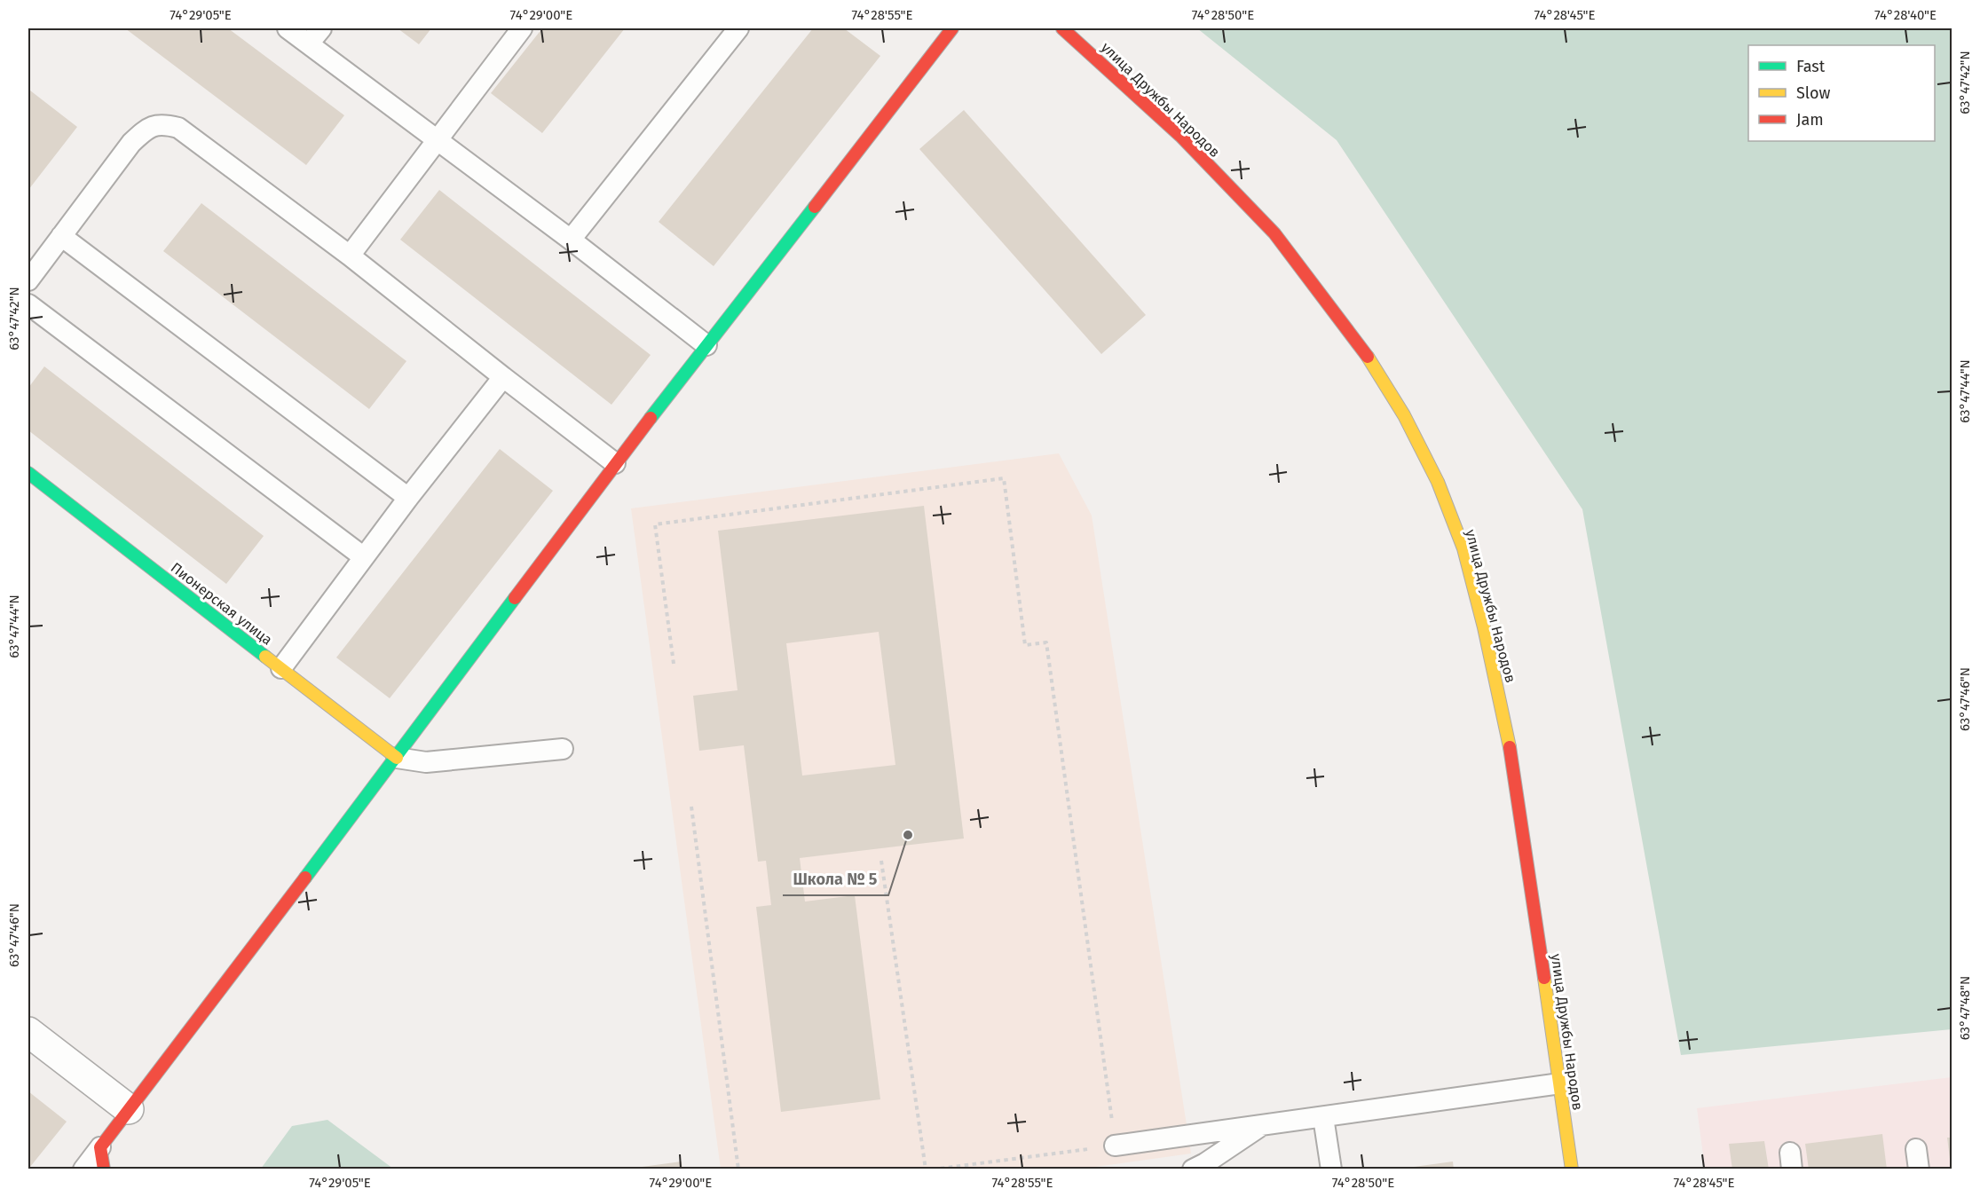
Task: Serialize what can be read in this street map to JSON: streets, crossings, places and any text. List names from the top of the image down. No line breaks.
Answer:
{"streets":{"street":["улица Дружбы Народов","Пионерская улица"]},"places":["Школа № 5"],"legend":["Fast","Slow","Jam"],"coordinates":["74°29'05\"E","74°29'00\"E","74°28'55\"E","74°28'50\"E","74°28'45\"E","74°28'40\"E","63°47'42\"N","63°47'44\"N","63°47'46\"N","63°47'48\"N"]}
